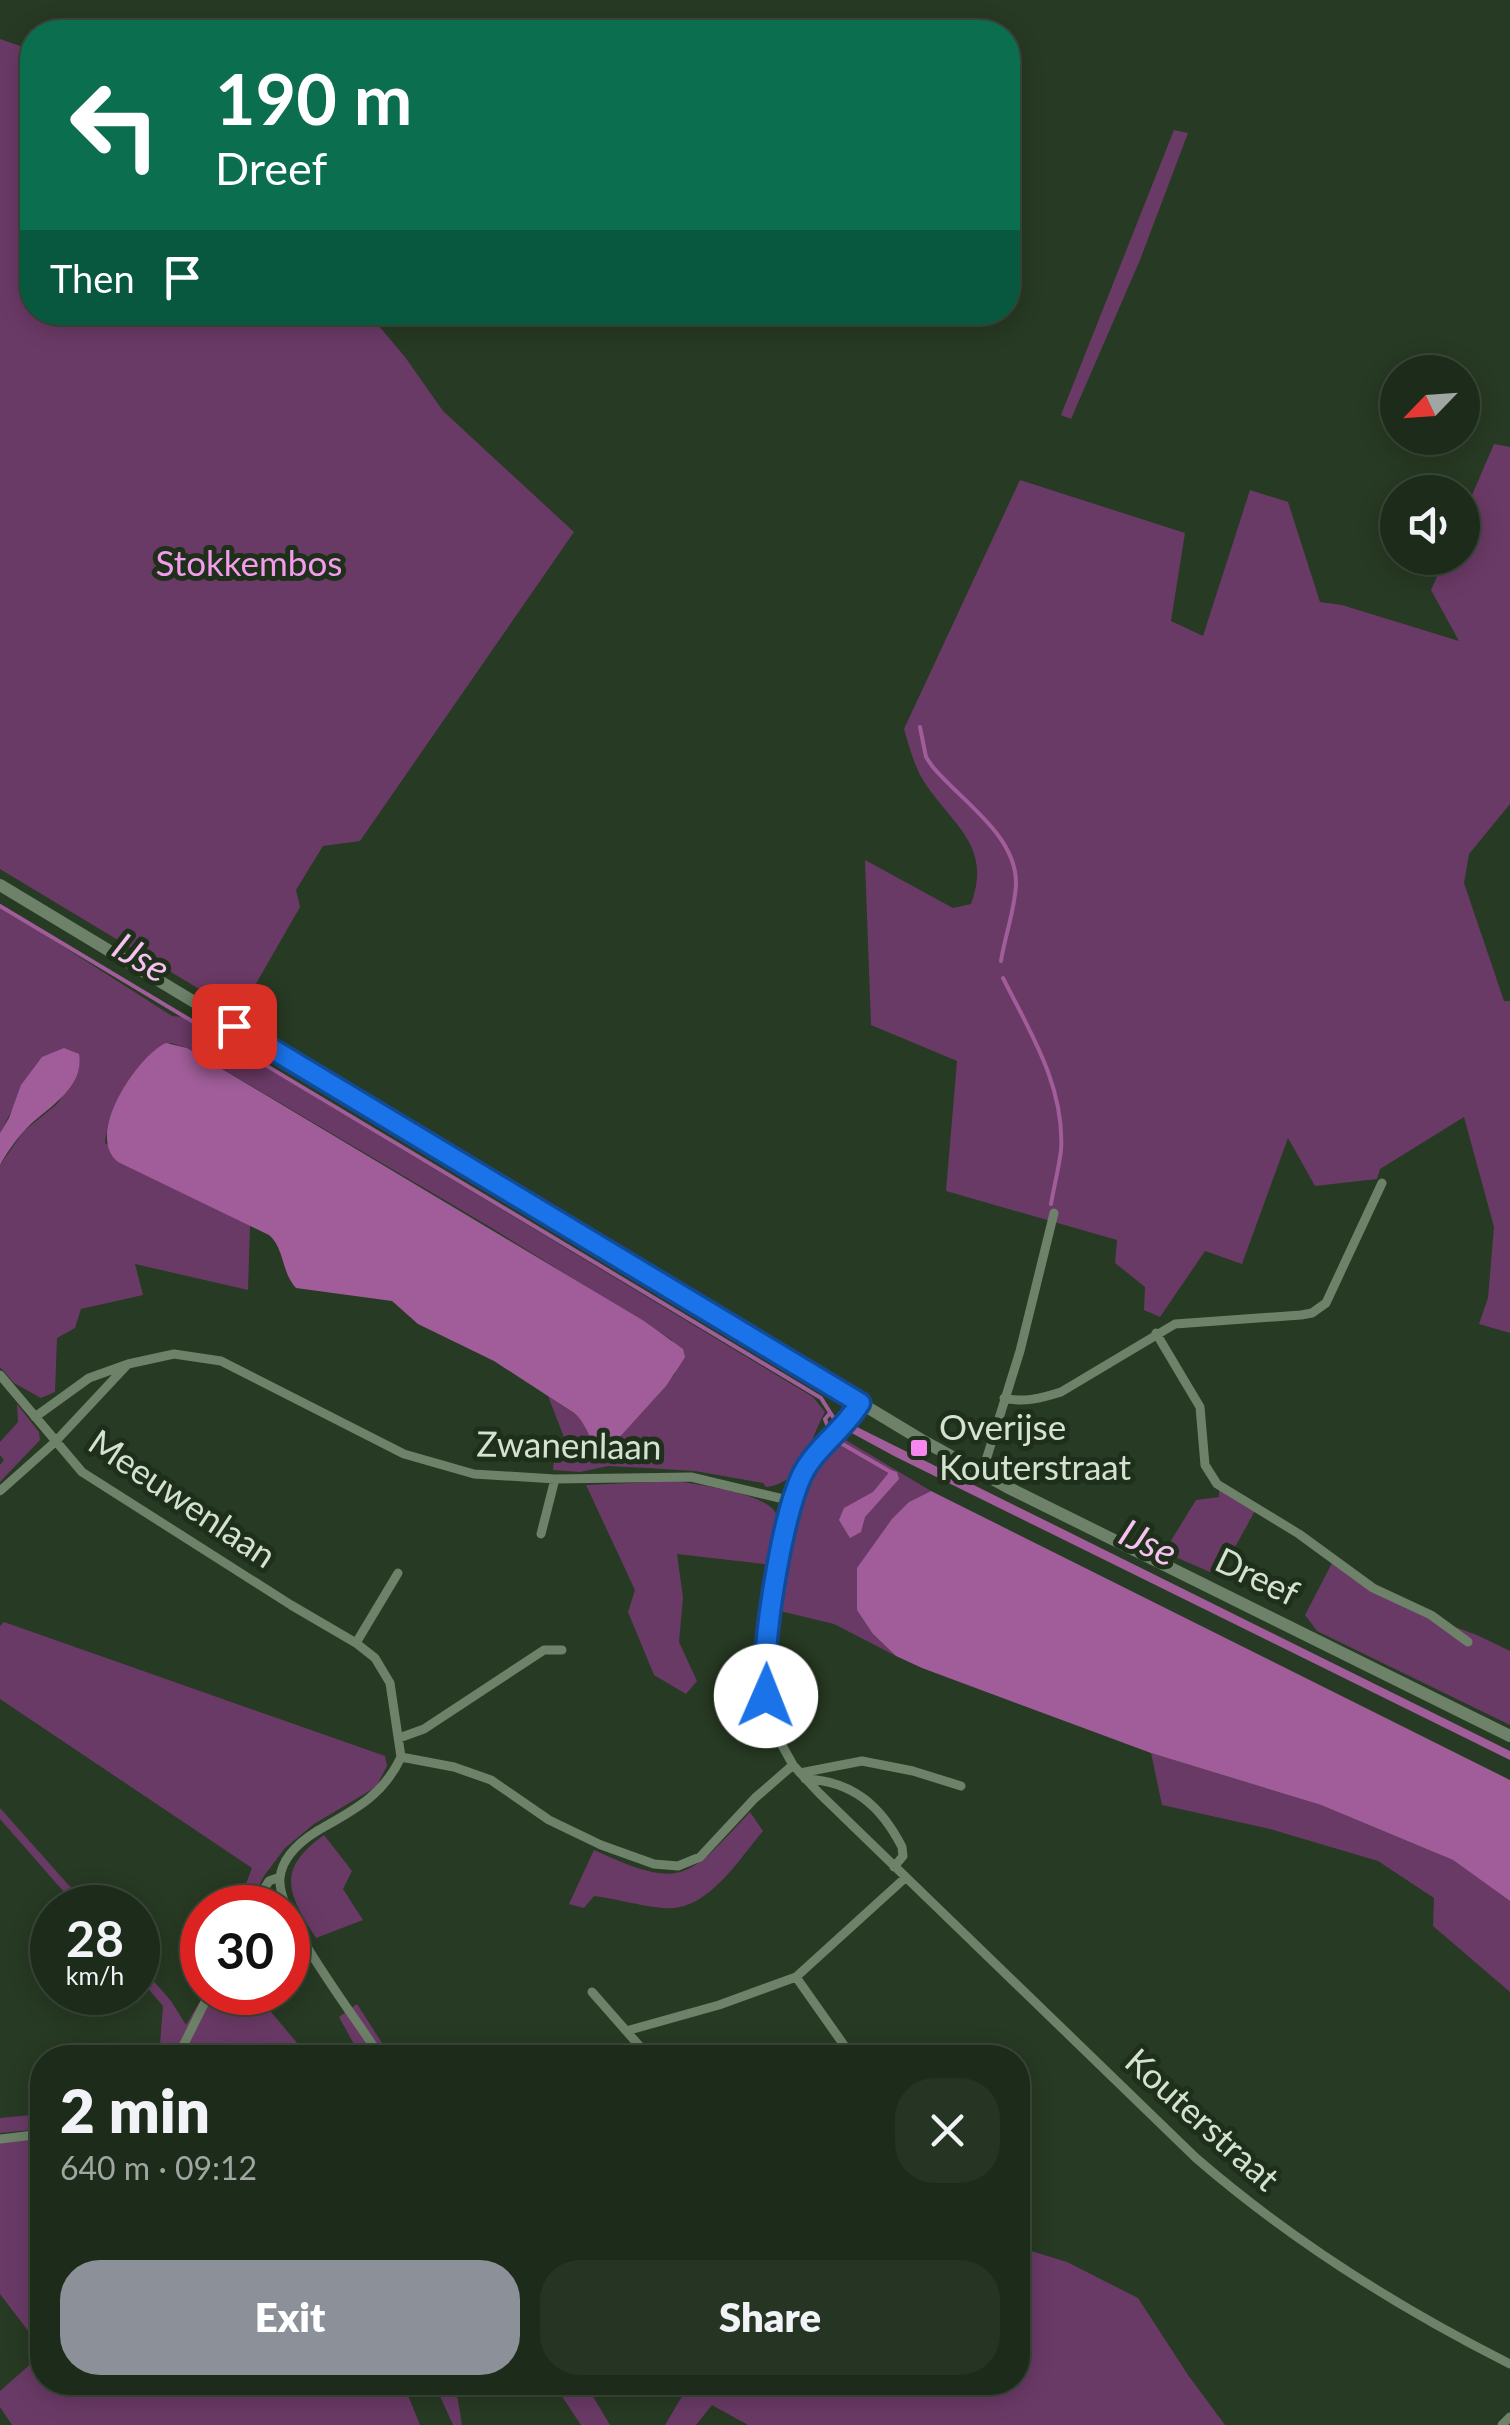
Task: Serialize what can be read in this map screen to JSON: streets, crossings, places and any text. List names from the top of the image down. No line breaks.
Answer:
{"streets":{"main road":["Dreef"],"street":["Zwanenlaan","Meeuwenlaan","Kouterstraat"]},"crossings":[["Zwanenlaan","Meeuwenlaan"],["Zwanenlaan","Kouterstraat"],["Dreef","Kouterstraat"]],"water":["IJse"],"parks":["Stokkembos"],"places":{"transit":["Overijse Kouterstraat"]},"north":"bottom left","page":{"turn":["190 m","Dreef"],"then":"Then","speed":"28 km/h","limit":"30","heading":["2 min","640 m · 09:12"],"buttons":["Exit","Share"]}}
